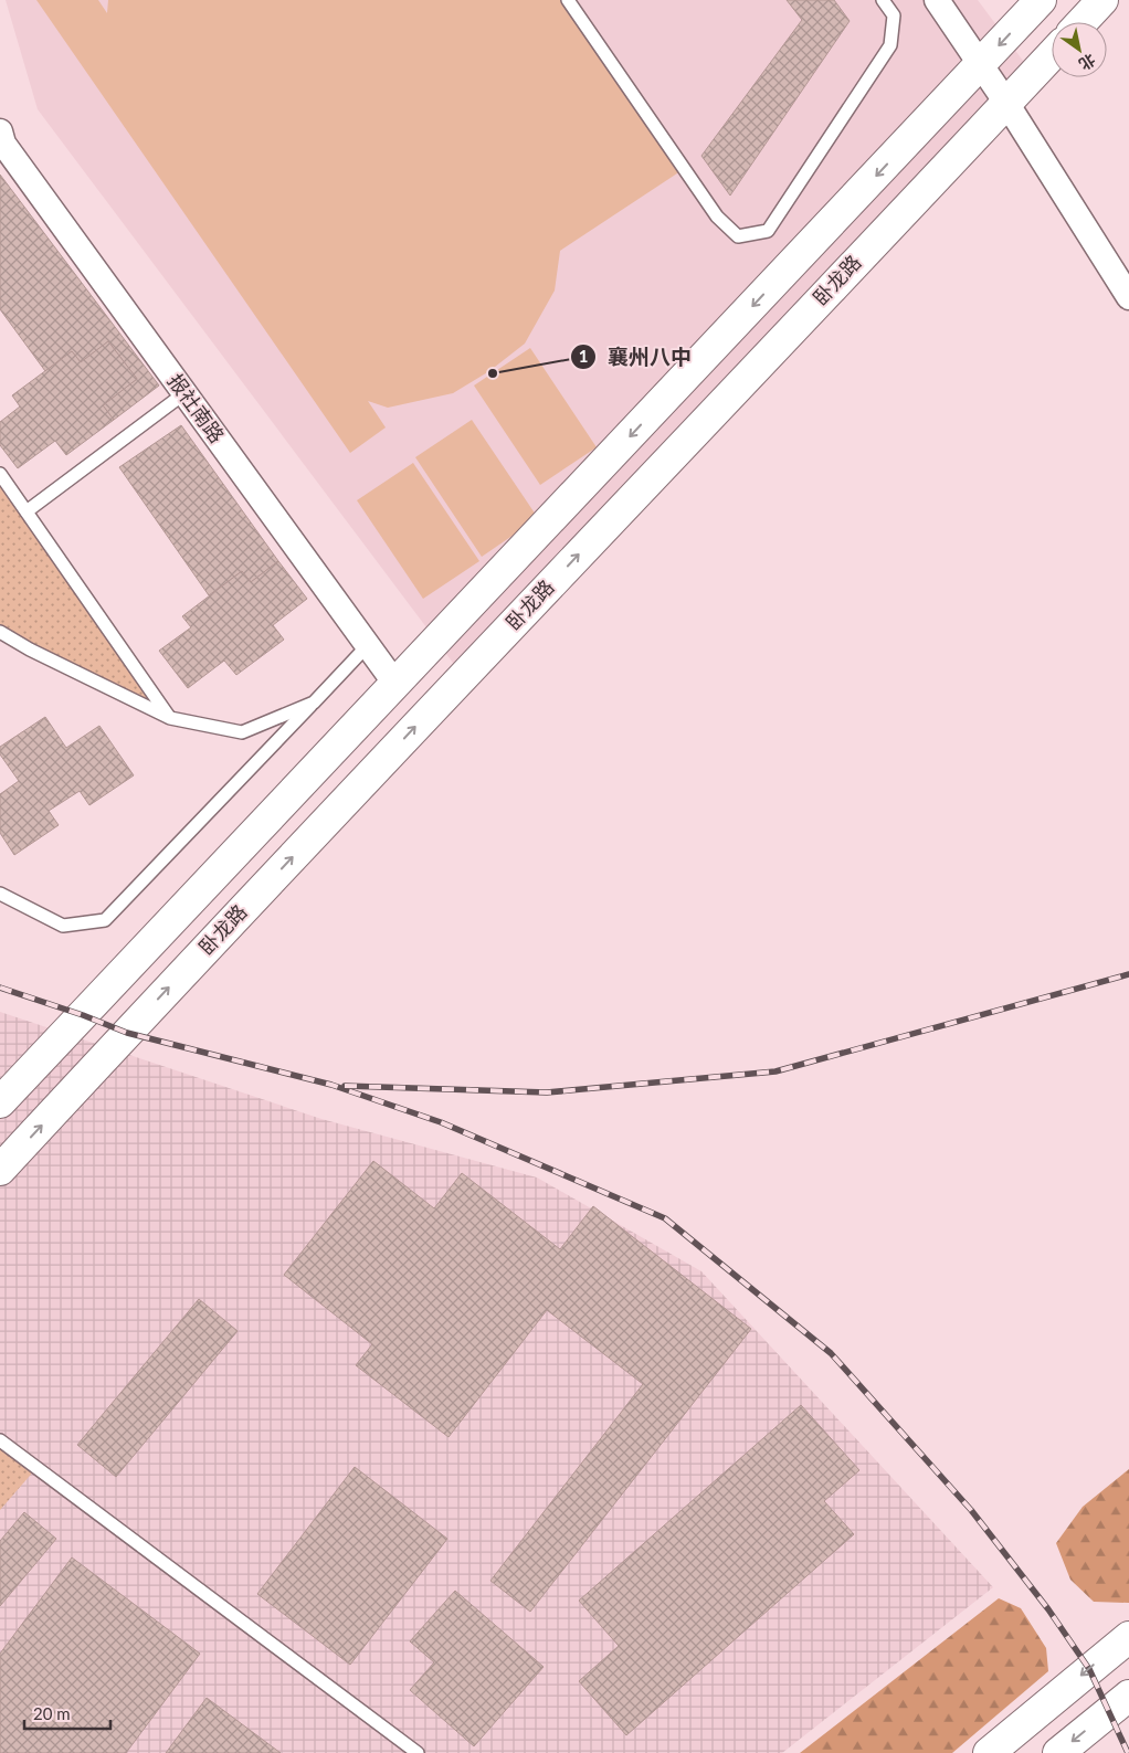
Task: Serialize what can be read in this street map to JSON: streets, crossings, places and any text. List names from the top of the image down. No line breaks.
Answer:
{"streets":{"main road":["卧龙路"],"street":["报社南路"]},"places":["襄州八中"],"scale_bar":"20 m","north":"bottom right"}
